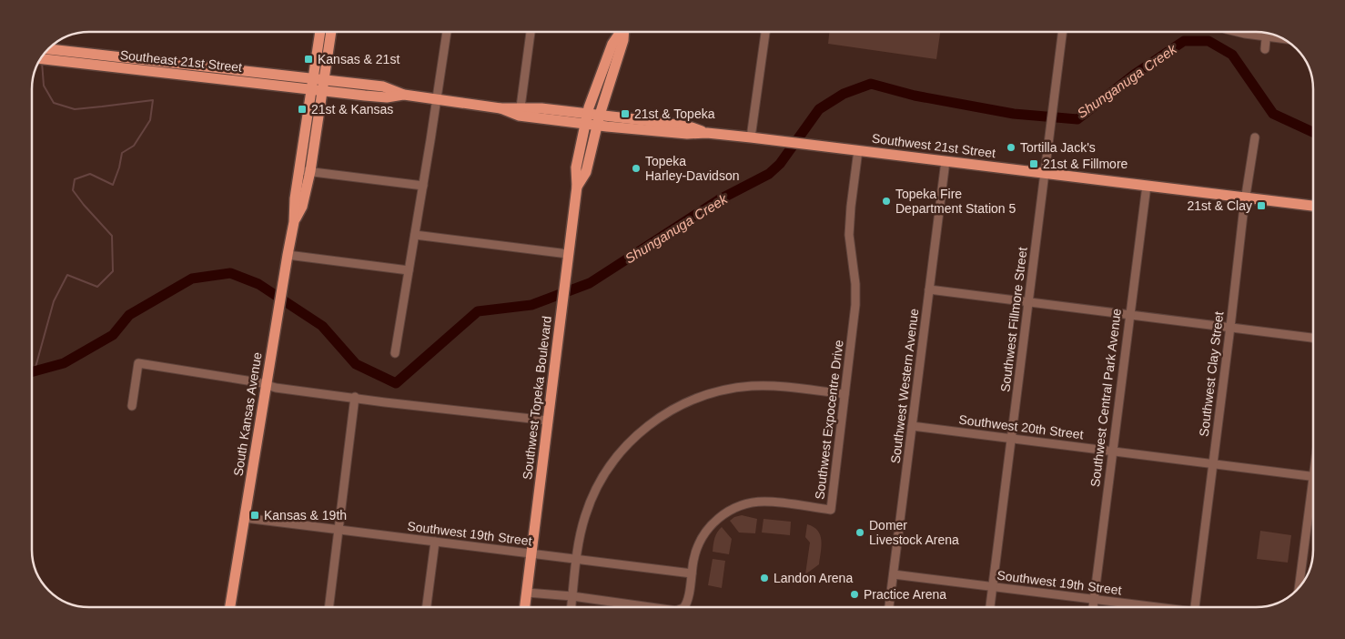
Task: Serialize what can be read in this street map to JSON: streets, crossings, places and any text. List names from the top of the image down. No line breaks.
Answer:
{"streets":{"main road":["Southeast 21st Street","Southwest 21st Street","Southwest Topeka Boulevard","South Kansas Avenue"],"street":["Southwest Fillmore Street","Southwest Clay Street","Southwest Western Avenue","Southwest Central Park Avenue","Southwest Expocentre Drive","Southwest 20th Street","Southwest 19th Street"]},"crossings":[["Southeast 21st Street","Southwest 21st Street"],["Southeast 21st Street","South Kansas Avenue"],["Southwest 21st Street","Southwest Fillmore Street"],["Southwest 21st Street","Southwest Clay Street"],["Southwest 21st Street","Southwest Western Avenue"],["Southwest 21st Street","Southwest Topeka Boulevard"],["Southwest 21st Street","Southwest Central Park Avenue"],["Southwest 21st Street","South Kansas Avenue"],["Southwest 21st Street","Southwest Expocentre Drive"],["Southwest Fillmore Street","Southwest 20th Street"],["Southwest Fillmore Street","Southwest 19th Street"],["Southwest Clay Street","Southwest 20th Street"],["Southwest Western Avenue","Southwest 20th Street"],["Southwest Western Avenue","Southwest 19th Street"],["Southwest Topeka Boulevard","Southwest Expocentre Drive"],["Southwest Topeka Boulevard","Southwest 19th Street"],["Southwest Central Park Avenue","Southwest 20th Street"],["Southwest Central Park Avenue","Southwest 19th Street"],["South Kansas Avenue","Southwest 19th Street"],["Southwest Expocentre Drive","Southwest 19th Street"]],"water":["Shunganuga Creek"],"places":{"transit":["Kansas & 21st","21st & Kansas","21st & Topeka","21st & Fillmore","21st & Clay","Kansas & 19th"],"other":["Tortilla Jack's","Topeka Harley-Davidson","Topeka Fire Department Station 5","Domer Livestock Arena","Landon Arena","Practice Arena"]}}
